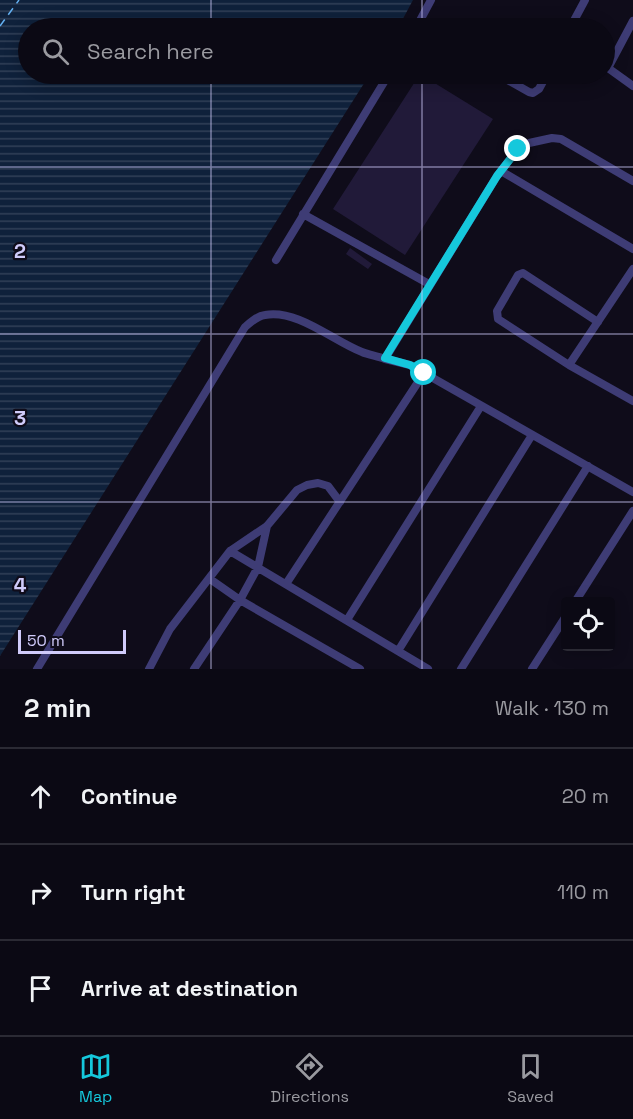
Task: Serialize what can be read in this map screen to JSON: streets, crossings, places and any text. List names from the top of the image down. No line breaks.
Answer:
{"scale_bar":"50 m","page":{"search":"Search here","scale":"50 m","heading":["2 min","Walk · 130 m"],"list":[["Continue","20 m"],["Turn right","110 m"],"Arrive at destination"],"nav":["Map","Directions","Saved"]},"grid":{"rows":["2","3","4"]}}
